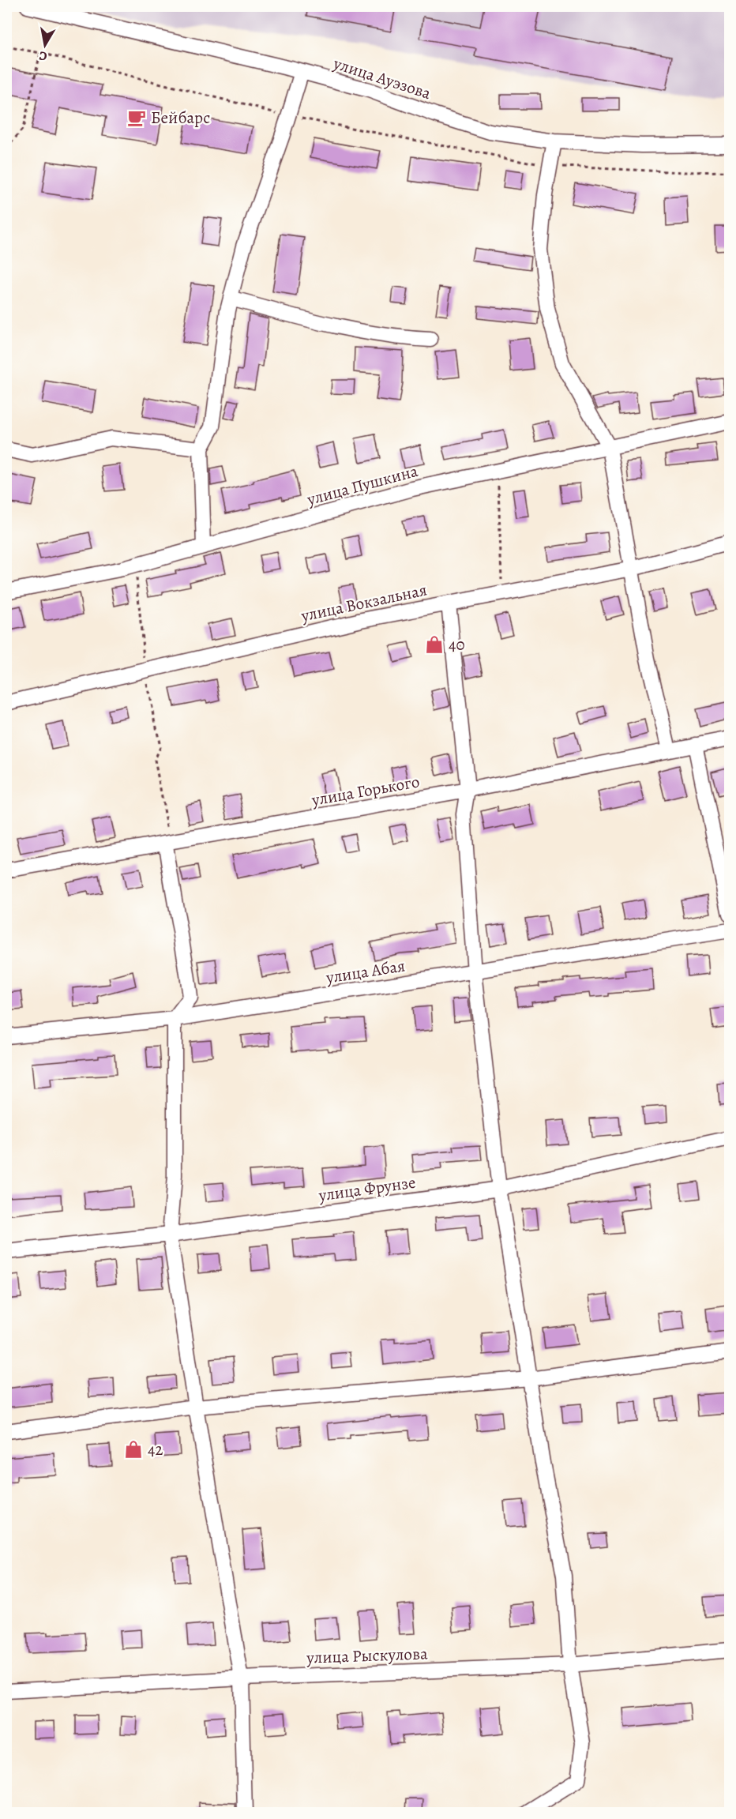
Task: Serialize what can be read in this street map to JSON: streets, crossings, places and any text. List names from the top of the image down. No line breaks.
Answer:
{"streets":{"street":["улица Ауэзова","улица Пушкина","улица Вокзальная","улица Горького","улица Абая","улица Фрунзе","улица Рыскулова"]},"places":{"cafe":["Бейбарс"],"shop":["40","42"]},"north":"bottom"}
